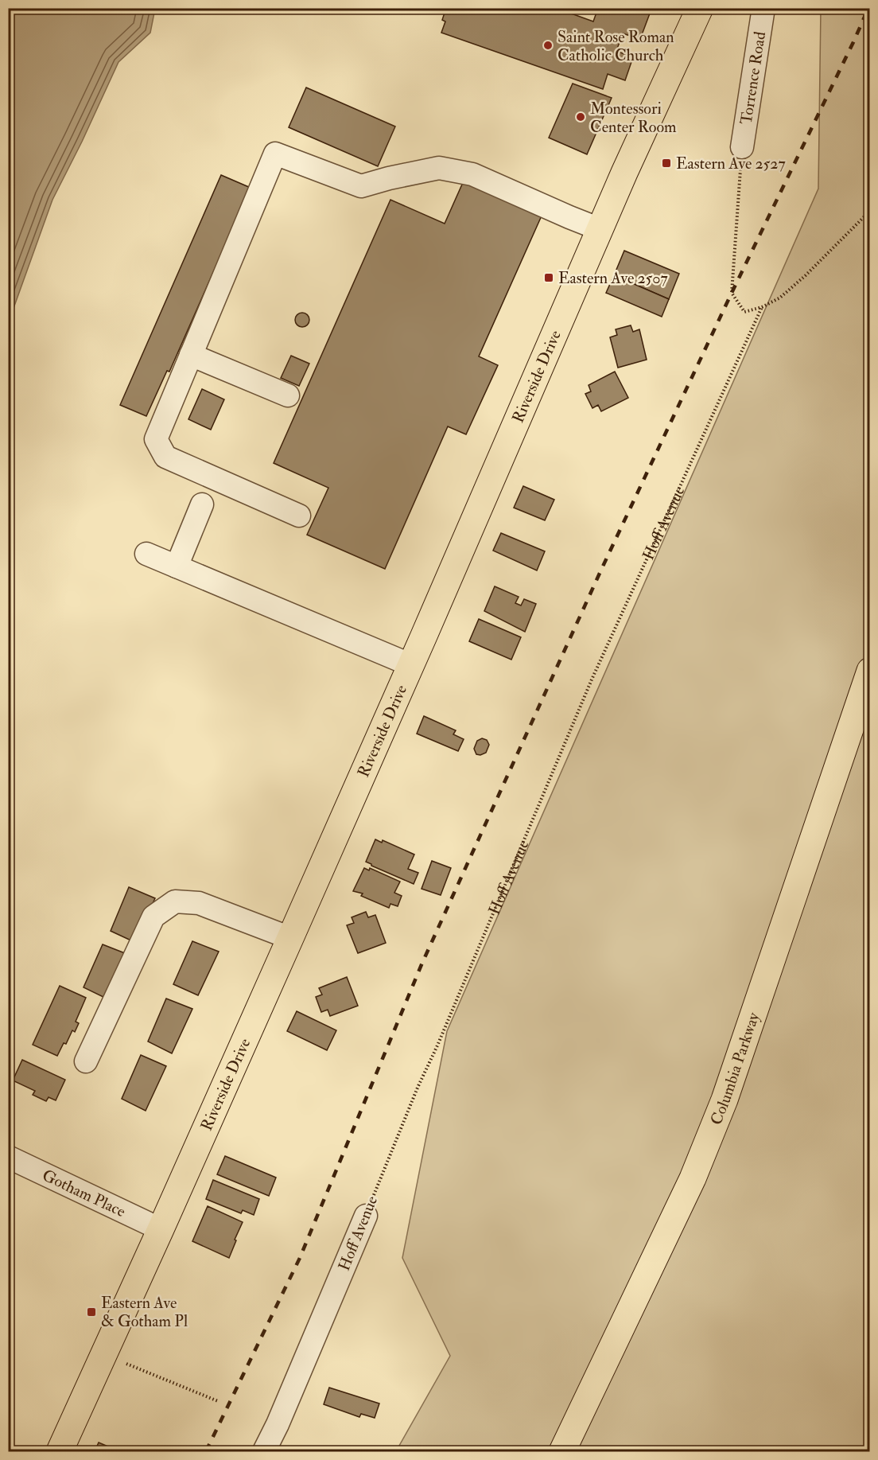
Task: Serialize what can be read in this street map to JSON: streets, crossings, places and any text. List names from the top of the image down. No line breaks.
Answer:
{"streets":{"main road":["Riverside Drive","Columbia Parkway"],"street":["Torrence Road","Hoff Avenue","Gotham Place"]},"crossings":[["Riverside Drive","Gotham Place"]],"places":{"other":["Saint Rose Roman Catholic Church","Montessori Center Room"],"transit":["Eastern Ave 2527","Eastern Ave 2507","Eastern Ave & Gotham Pl"]}}
